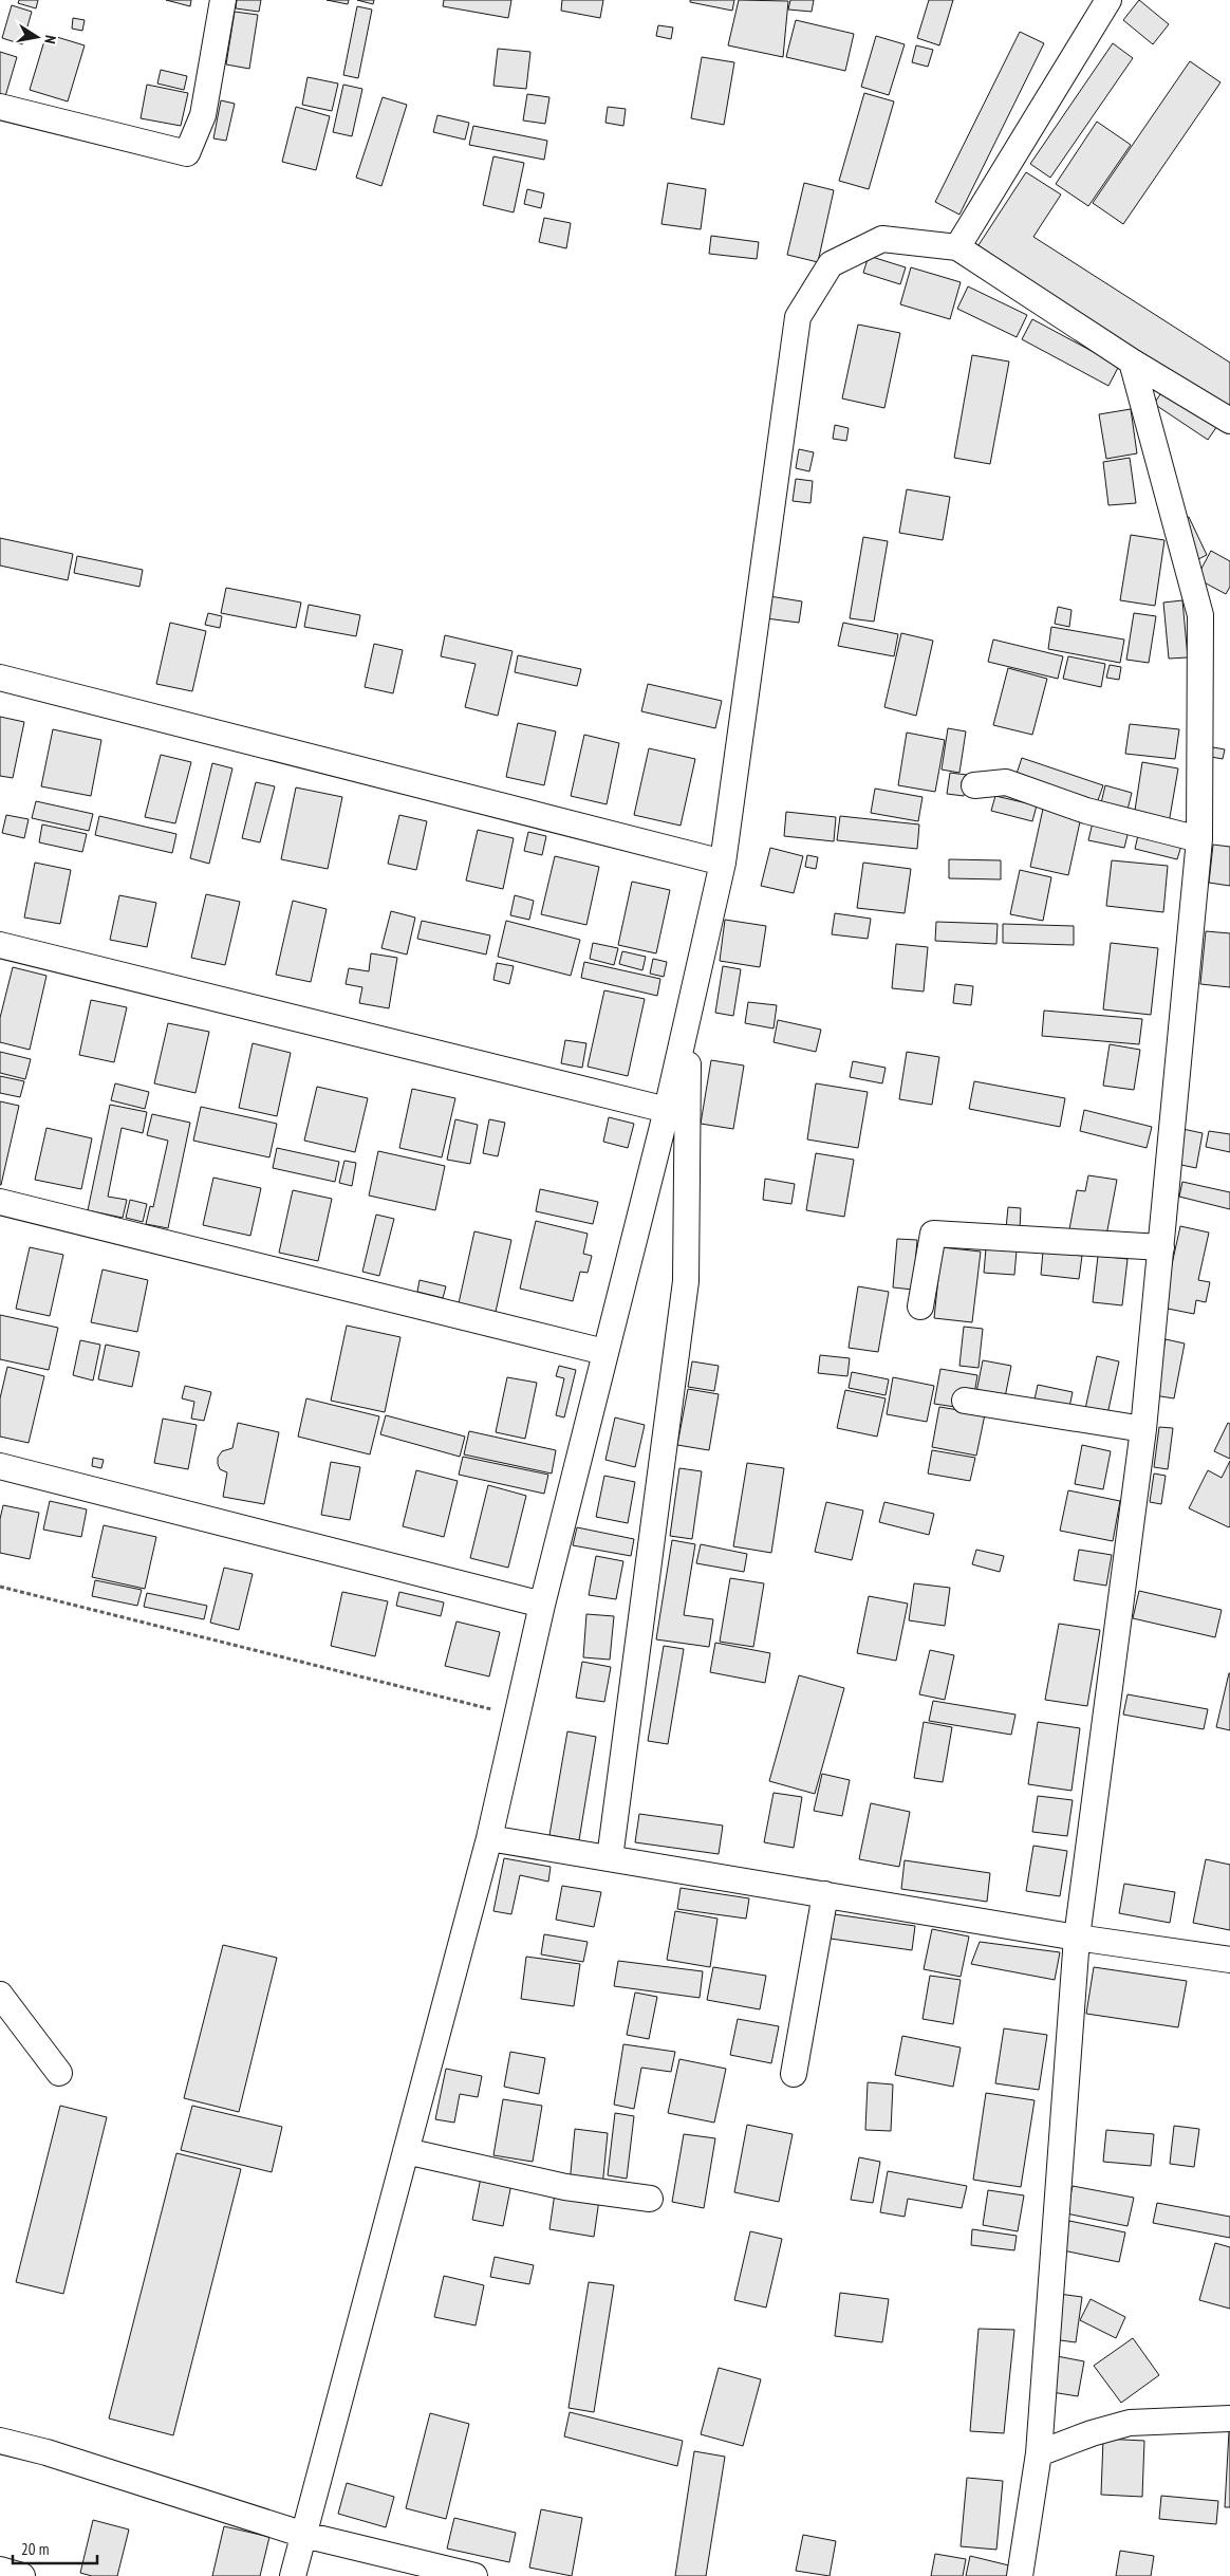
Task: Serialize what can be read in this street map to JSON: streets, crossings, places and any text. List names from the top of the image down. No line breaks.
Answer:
{"scale_bar":"20 m","north":"right"}
